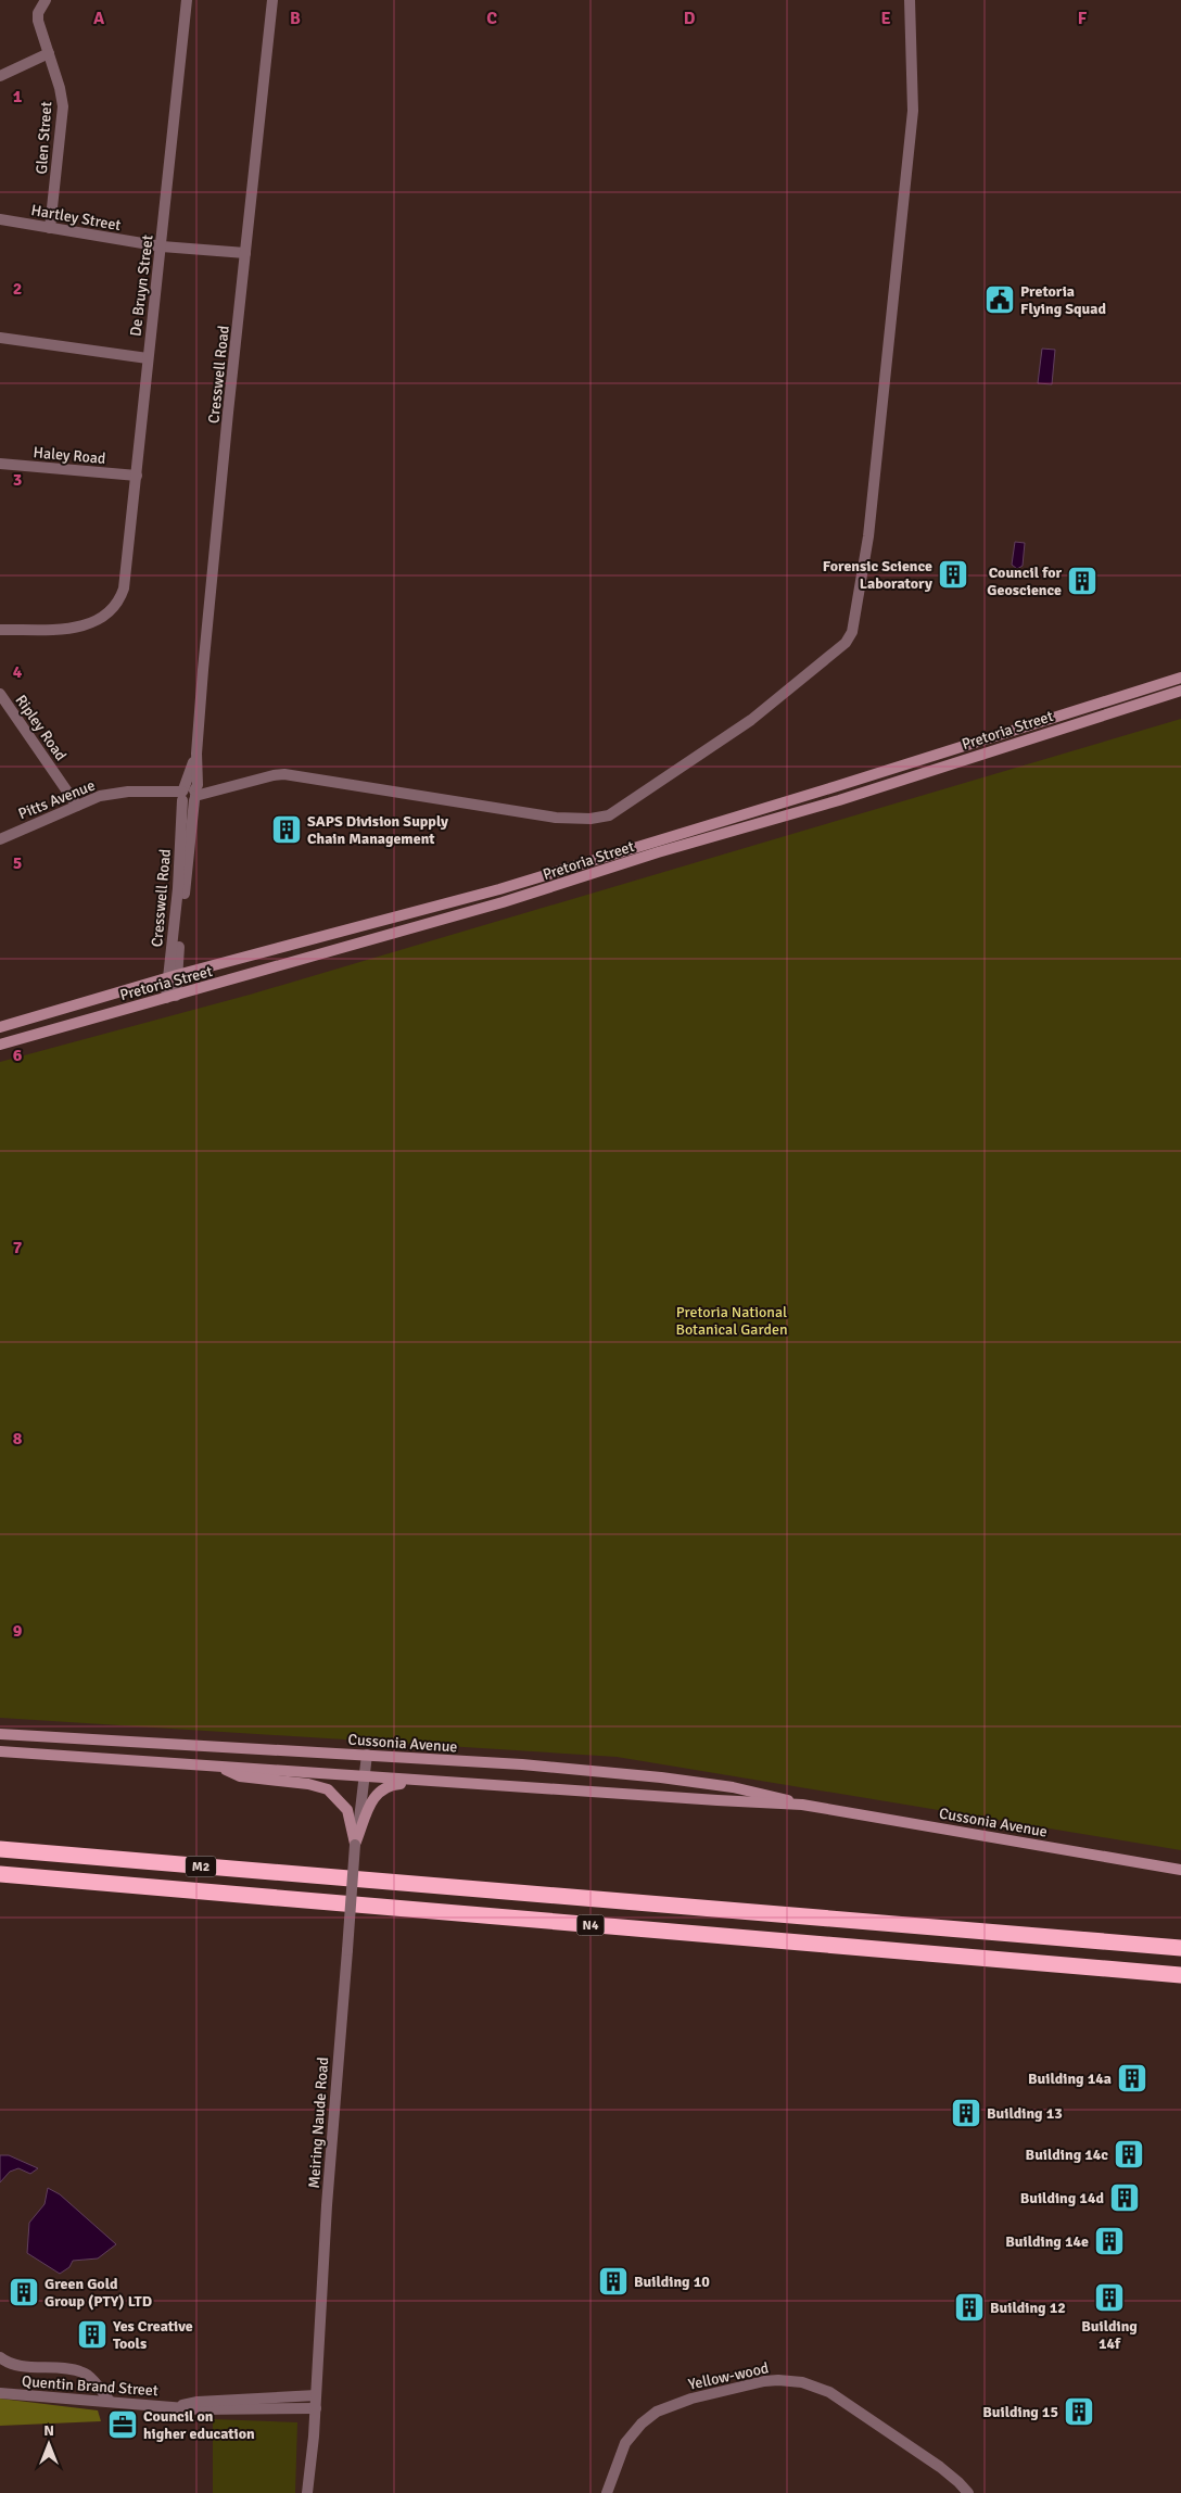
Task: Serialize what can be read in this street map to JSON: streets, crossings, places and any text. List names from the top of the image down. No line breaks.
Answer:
{"streets":{"highway":["M2","N4"],"main road":["Pretoria Street","Cussonia Avenue"],"street":["Glen Street","Hartley Street","De Bruyn Street","Cresswell Road","Haley Road","Ripley Road","Pitts Avenue","Meiring Naude Road","Yellow-wood","Quentin Brand Street"]},"crossings":[["Glen Street","Hartley Street"],["Hartley Street","De Bruyn Street"],["Hartley Street","Cresswell Road"],["De Bruyn Street","Haley Road"],["Cresswell Road","Pretoria Street"],["Cresswell Road","Pitts Avenue"],["Ripley Road","Pitts Avenue"],["Cussonia Avenue","Meiring Naude Road"],["M2","N4"],["Meiring Naude Road","Quentin Brand Street"]],"parks":["Pretoria National Botanical Garden"],"places":{"public building":["Pretoria Flying Squad"],"building":["Forensic Science Laboratory","Council for Geoscience","SAPS Division Supply Chain Management","Building 14a","Building 13","Building 14c","Building 14d","Building 14e","Building 10","Green Gold Group (PTY) LTD","Building 14f","Building 12","Yes Creative Tools","Building 15"],"office":["Council on higher education"]},"north":"top","grid":{"columns":["A","B","C","D","E","F"],"rows":["1","2","3","4","5","6","7","8","9"]}}
